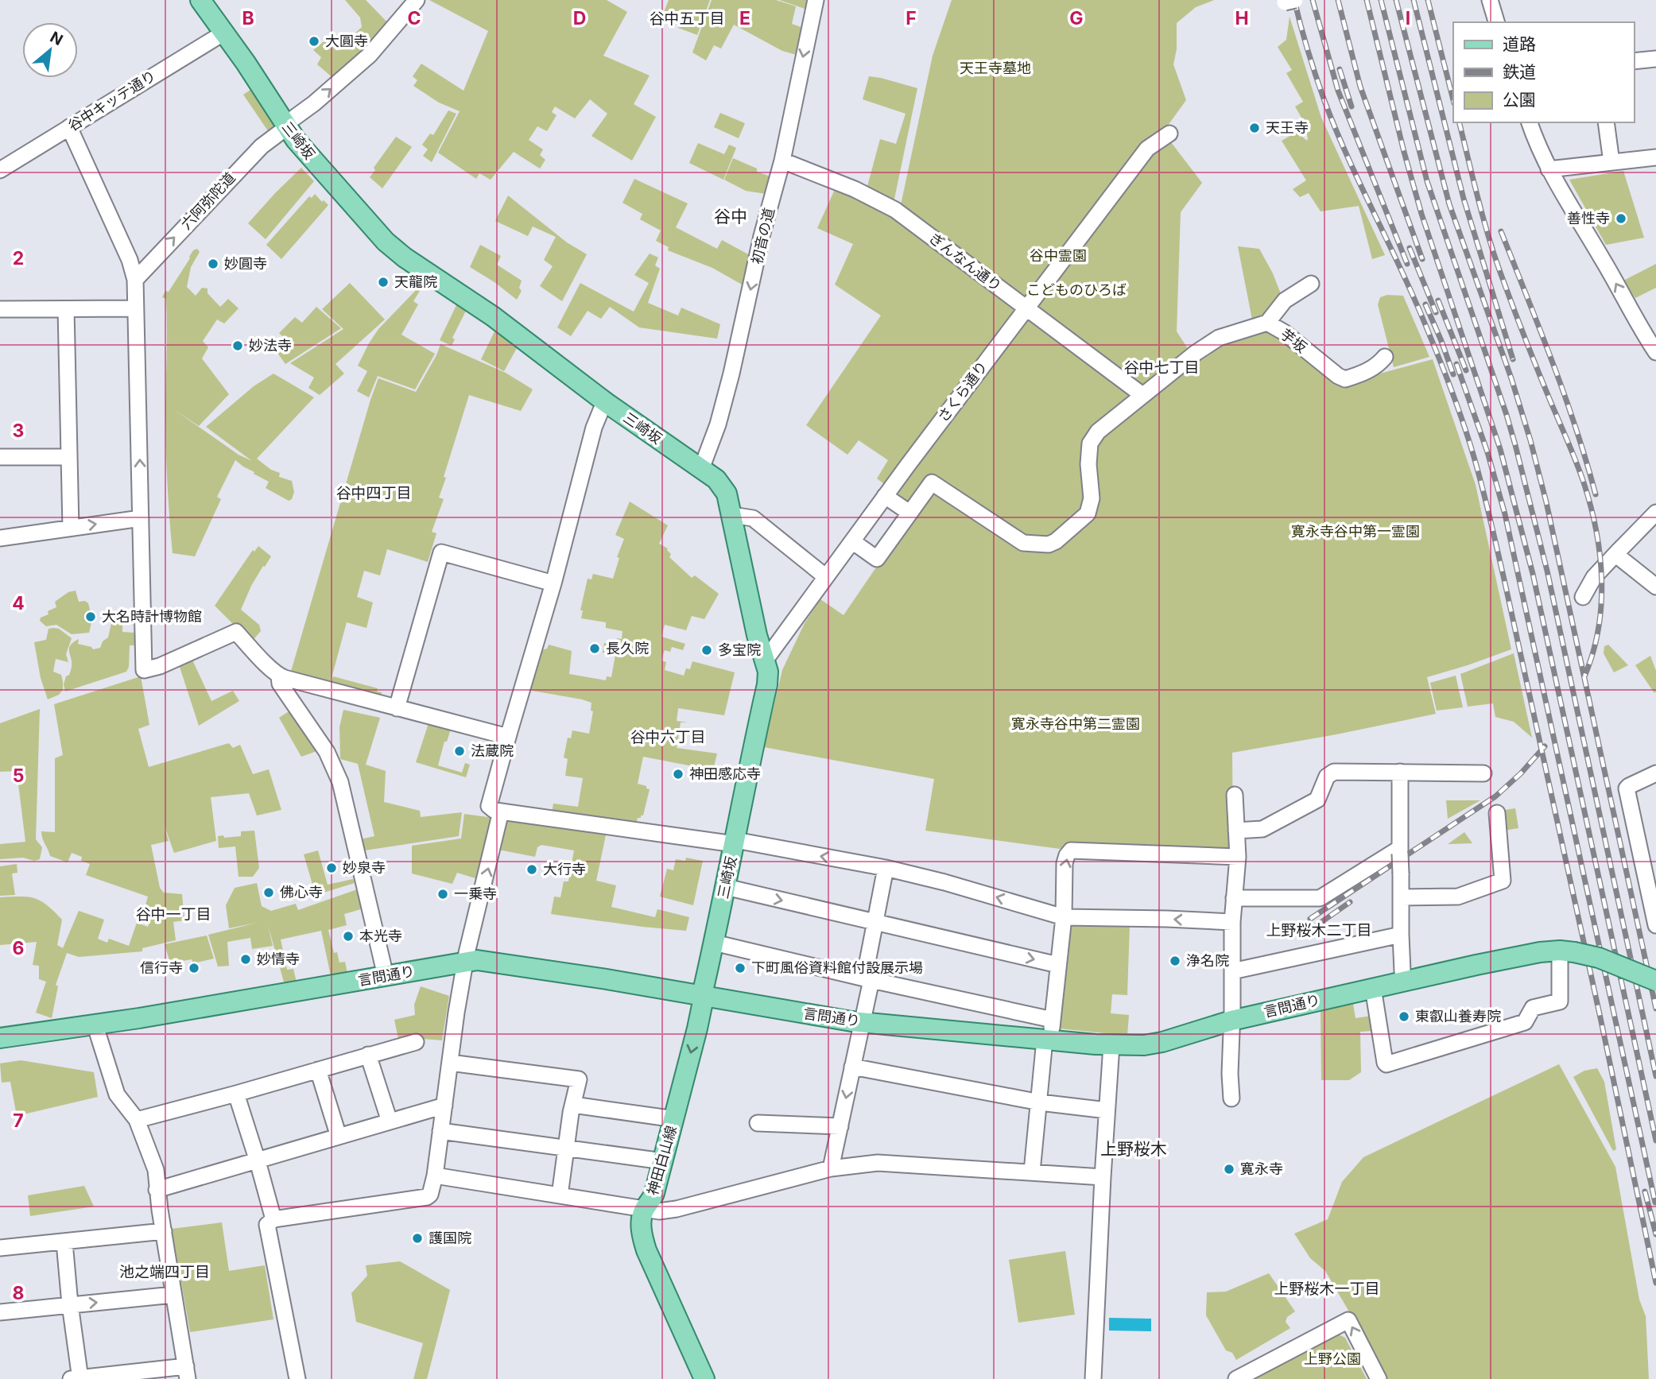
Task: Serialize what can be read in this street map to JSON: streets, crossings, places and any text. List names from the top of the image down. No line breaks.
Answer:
{"streets":{"main road":["三崎坂","言問通り","神田白山線"],"street":["谷中キッテ通り","六阿弥陀道","初音の道","ぎんなん通り","芋坂","さくら通り"]},"crossings":[["谷中キッテ通り","三崎坂"],["三崎坂","六阿弥陀道"],["三崎坂","初音の道"],["三崎坂","さくら通り"],["三崎坂","言問通り"],["三崎坂","神田白山線"],["初音の道","ぎんなん通り"],["ぎんなん通り","芋坂"],["ぎんなん通り","さくら通り"],["言問通り","神田白山線"]],"one_way":["六阿弥陀道","初音の道"],"districts":["谷中五丁目","谷中","谷中七丁目","谷中四丁目","谷中六丁目","谷中一丁目","上野桜木二丁目","上野桜木","池之端四丁目","上野桜木一丁目"],"parks":["天王寺墓地","谷中霊園","こどものひろば","寛永寺谷中第一霊園","寛永寺谷中第二霊園","上野公園"],"places":["大圓寺","天王寺","善性寺","妙圓寺","天龍院","妙法寺","大名時計博物館","長久院","多宝院","法蔵院","神田感応寺","妙泉寺","大行寺","佛心寺","一乗寺","本光寺","妙情寺","浄名院","信行寺","下町風俗資料館付設展示場","東叡山養寿院","寛永寺","護国院"],"legend":["道路","鉄道","公園"],"north":"top right","grid":{"columns":["B","C","D","E","F","G","H","I"],"rows":["2","3","4","5","6","7","8"]}}
